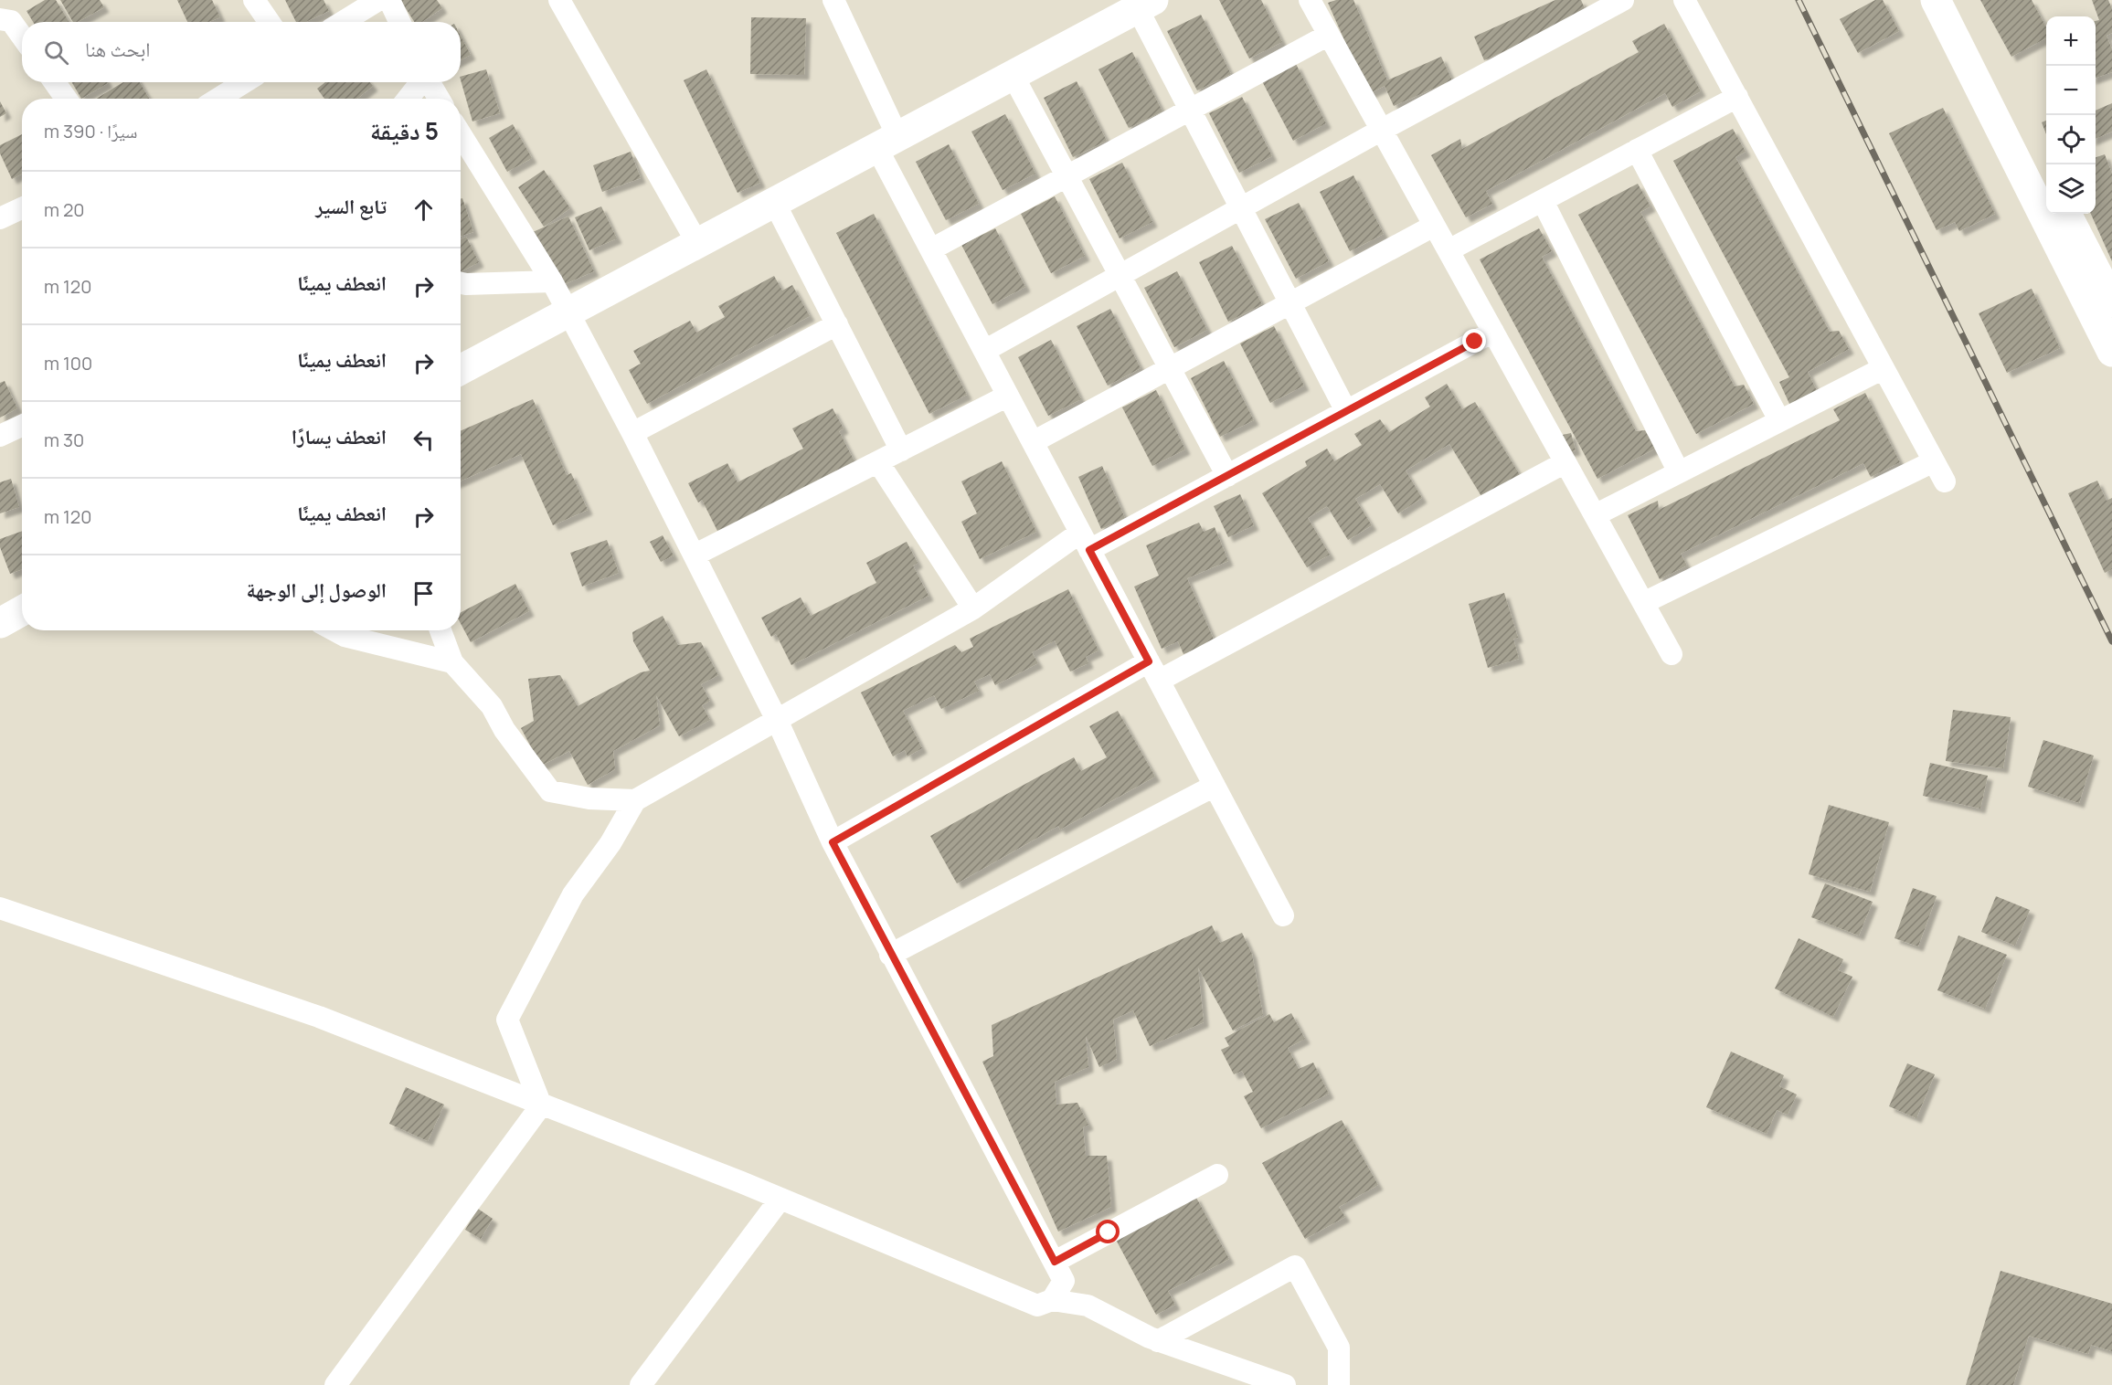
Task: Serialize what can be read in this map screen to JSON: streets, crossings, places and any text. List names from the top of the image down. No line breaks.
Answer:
{"page":{"map_buttons":["+","−"],"search":"ابحث هنا","heading":["5 دقيقة","سيرًا · 390 m"],"list":[["تابع السير","20 m"],["انعطف يمينًا","120 m"],["انعطف يمينًا","100 m"],["انعطف يسارًا","30 m"],["انعطف يمينًا","120 m"],"الوصول إلى الوجهة"]}}
